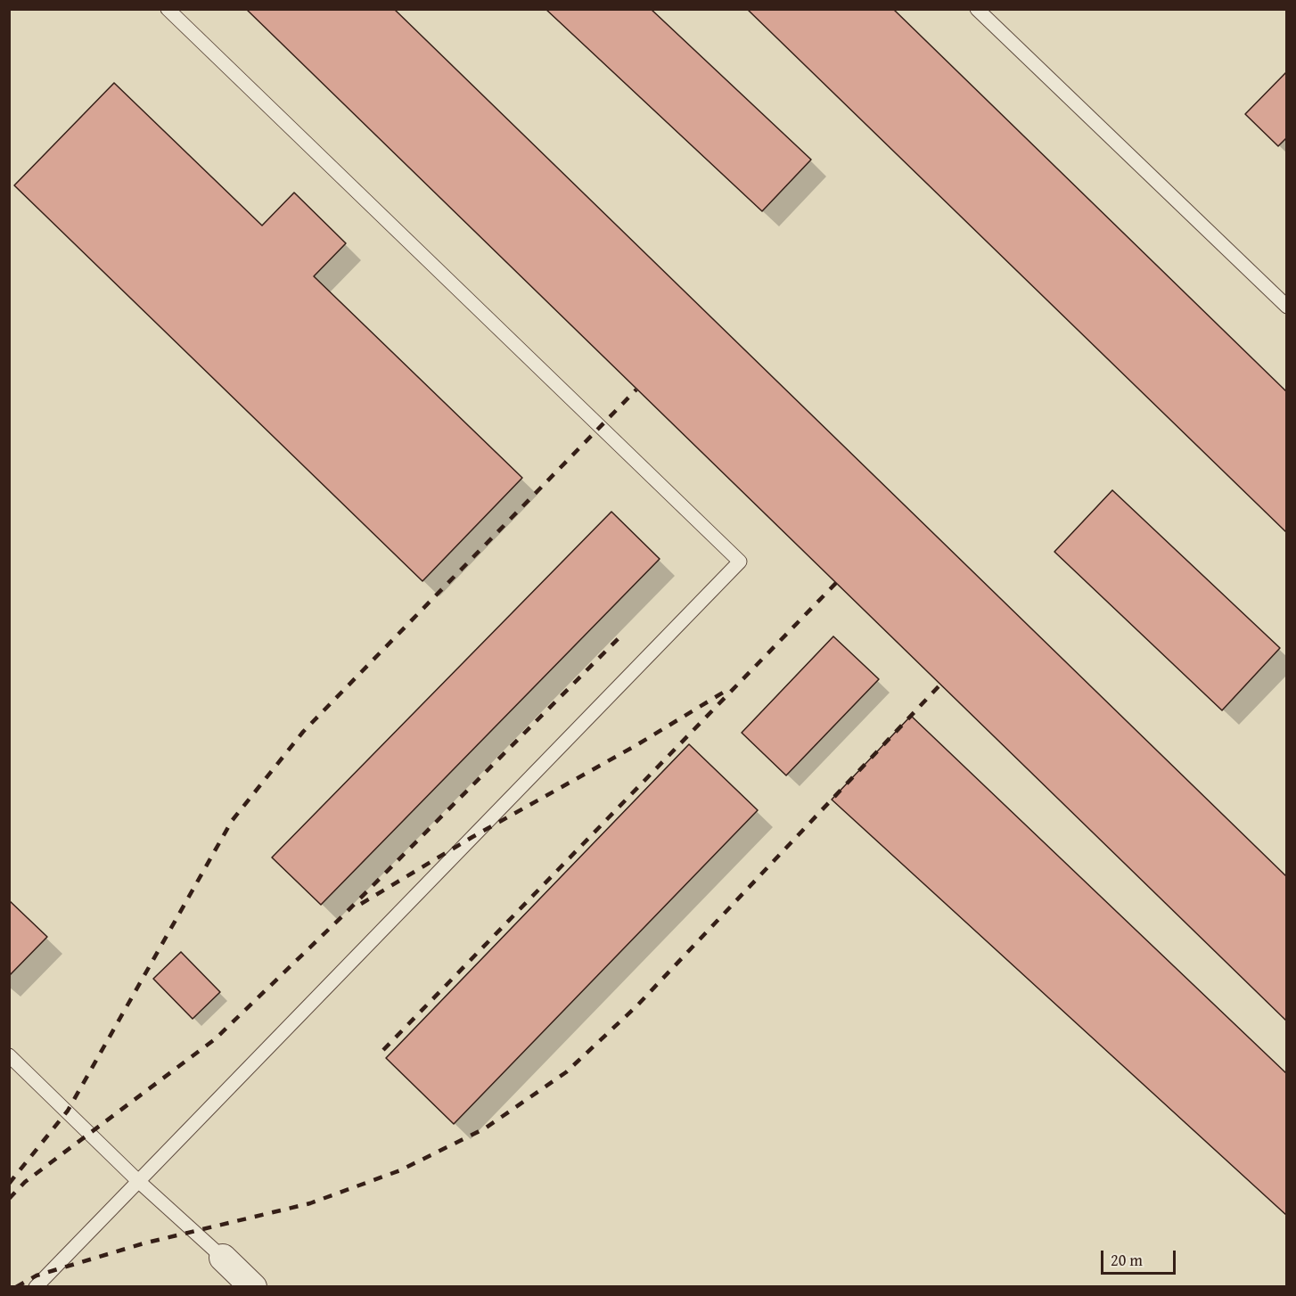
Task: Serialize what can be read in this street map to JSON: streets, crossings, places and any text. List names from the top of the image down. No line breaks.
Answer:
{"scale_bar":"20 m"}
